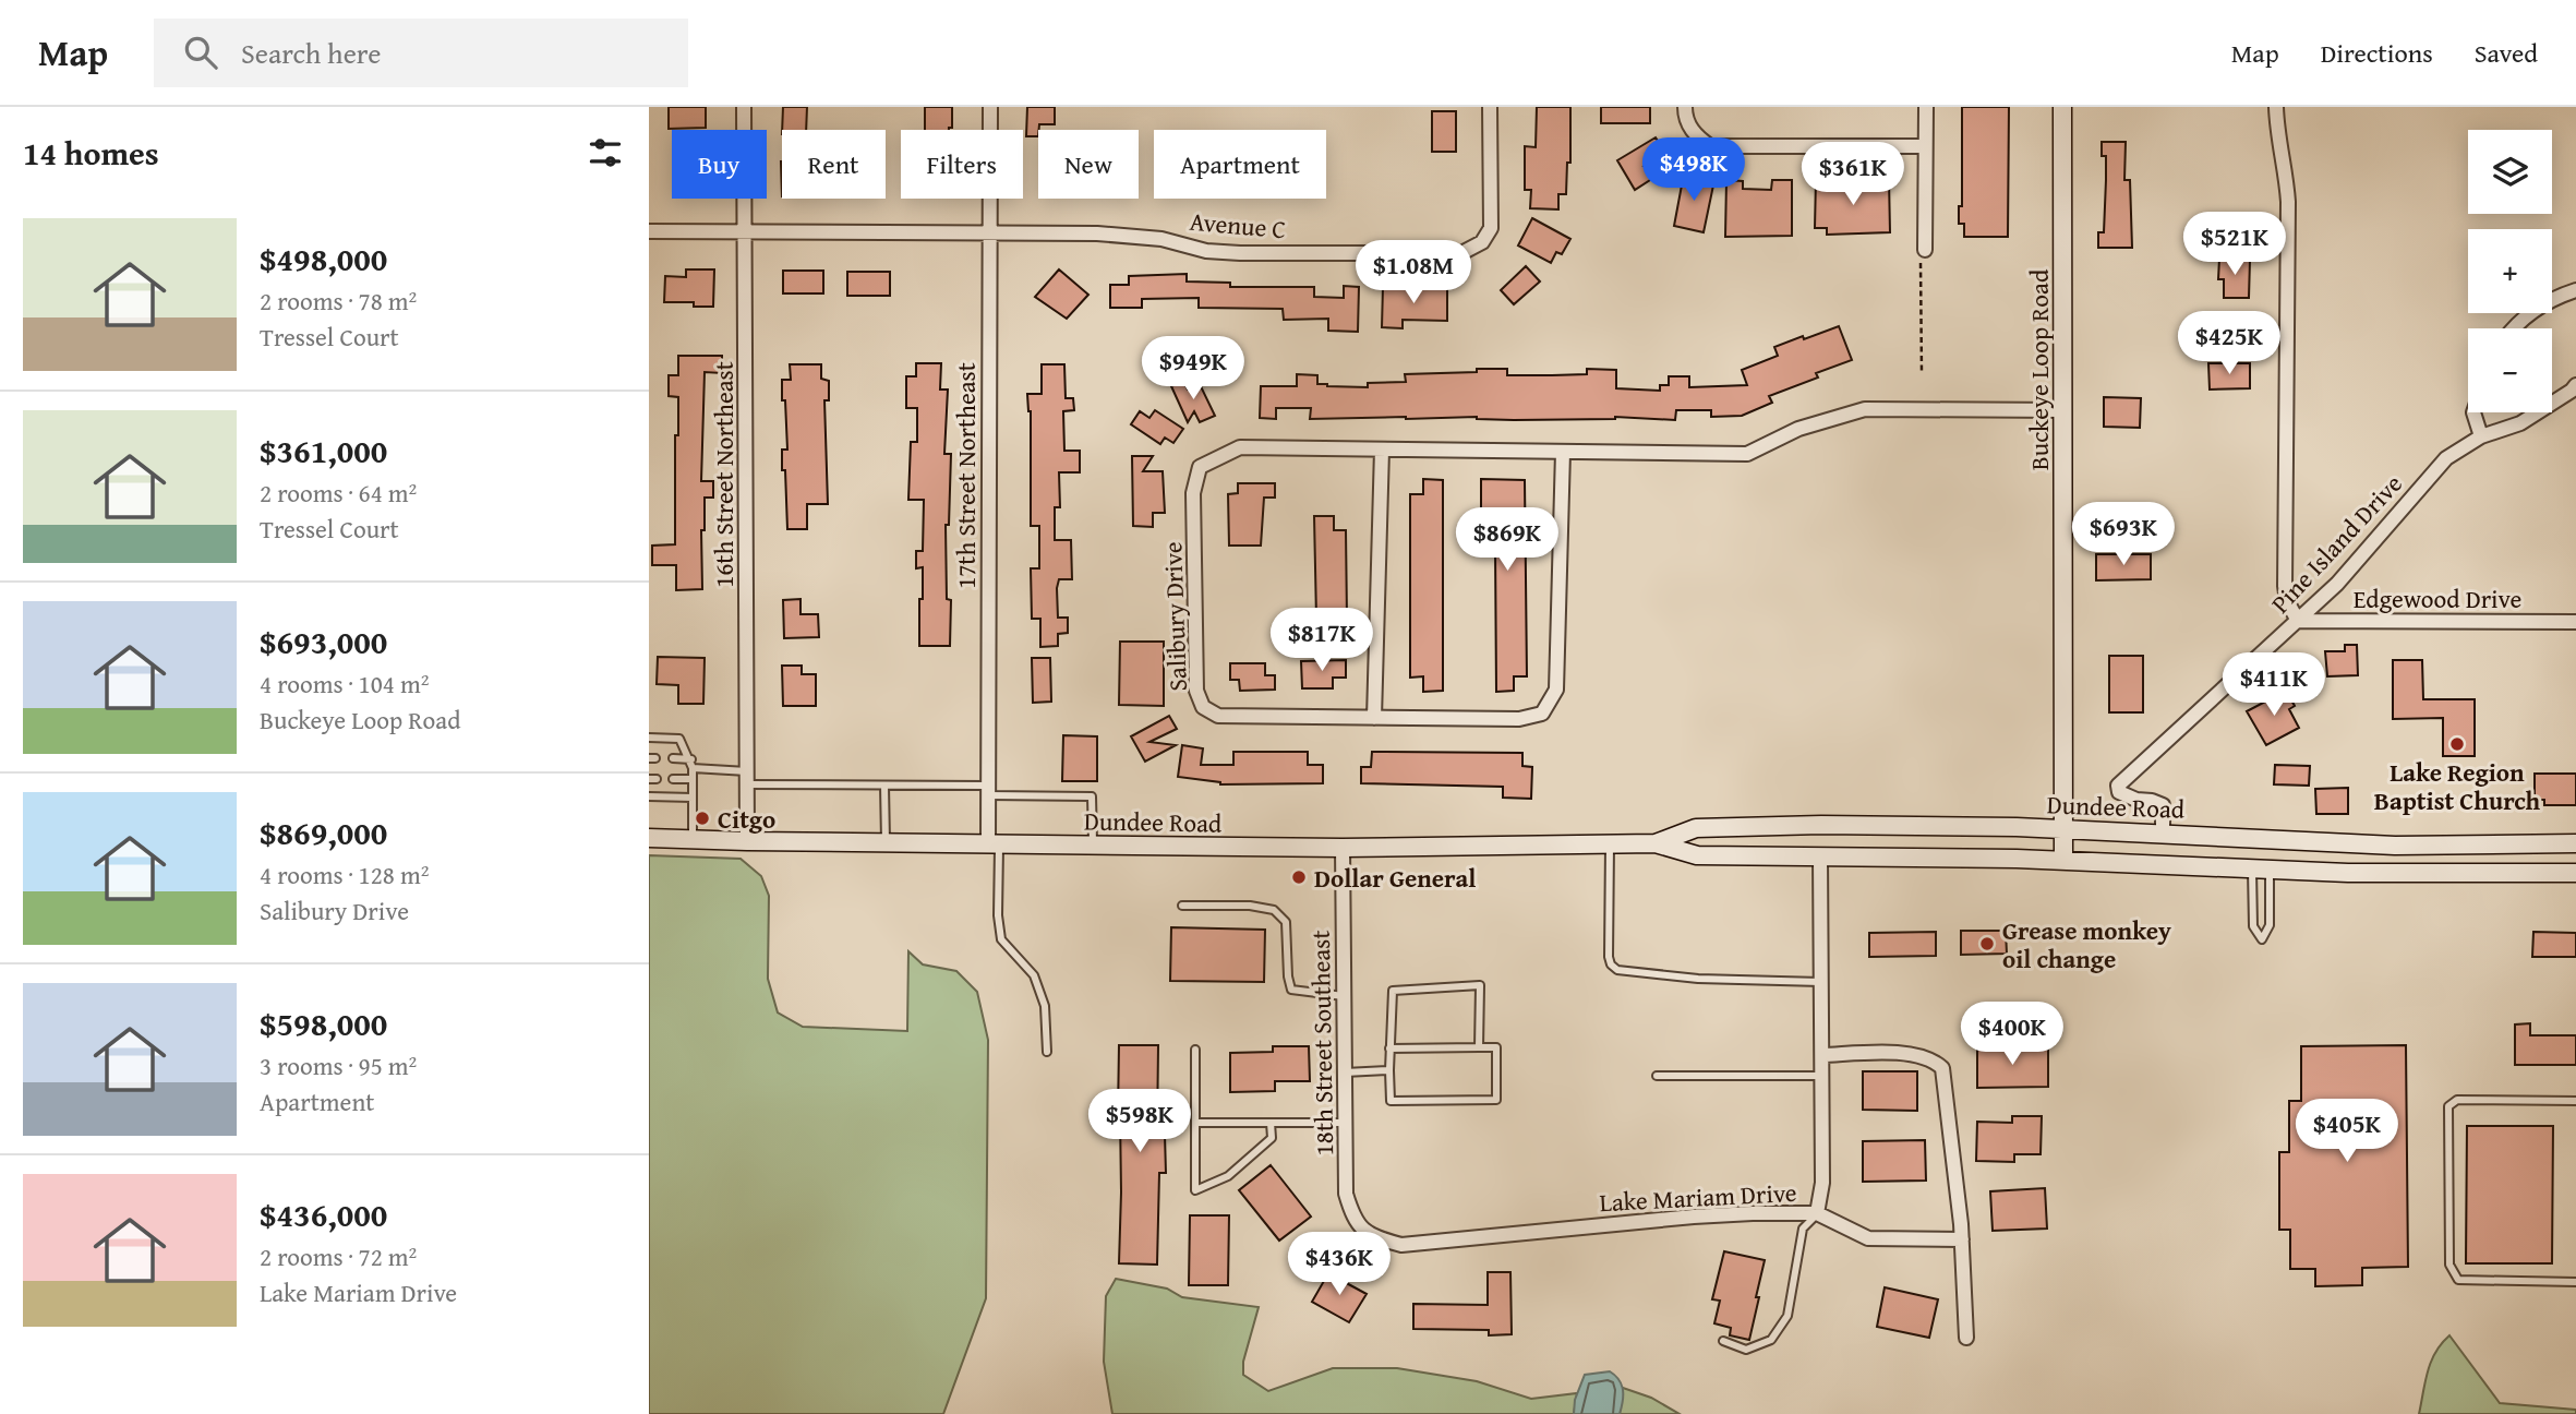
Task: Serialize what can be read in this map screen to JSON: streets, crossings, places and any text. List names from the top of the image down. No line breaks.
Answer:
{"streets":{"main road":["Buckeye Loop Road","Dundee Road"],"street":["Avenue C","16th Street Northeast","17th Street Northeast","Pine Island Drive","Edgewood Drive","Salibury Drive","18th Street Southeast","Lake Mariam Drive"]},"crossings":[["Avenue C","16th Street Northeast"],["Avenue C","17th Street Northeast"],["Buckeye Loop Road","Salibury Drive"],["Buckeye Loop Road","Dundee Road"],["16th Street Northeast","Dundee Road"],["17th Street Northeast","Dundee Road"],["Pine Island Drive","Edgewood Drive"],["Pine Island Drive","Dundee Road"],["Dundee Road","18th Street Southeast"],["Dundee Road","Lake Mariam Drive"],["18th Street Southeast","Lake Mariam Drive"]],"places":["Lake Region Baptist Church","Citgo","Dollar General","Grease monkey oil change"],"page":{"header":"Map","search":"Search here","nav":["Map","Directions","Saved"],"heading":"14 homes","map_buttons":["+","−"],"chip":["Buy","Rent","Filters","New","Apartment"],"price":["$498K","$361K","$521K","$1.08M","$425K","$949K","$693K","$869K","$817K","$411K","$400K","$598K","$405K","$436K"],"list":[{"name":"$498,000","note":"2 rooms · 78 m² · Tressel Court"},{"name":"$361,000","note":"2 rooms · 64 m² · Tressel Court"},{"name":"$693,000","note":"4 rooms · 104 m² · Buckeye Loop Road"},{"name":"$869,000","note":"4 rooms · 128 m² · Salibury Drive"},{"name":"$598,000","note":"3 rooms · 95 m² · Apartment"},{"name":"$436,000","note":"2 rooms · 72 m² · Lake Mariam Drive"}]}}
